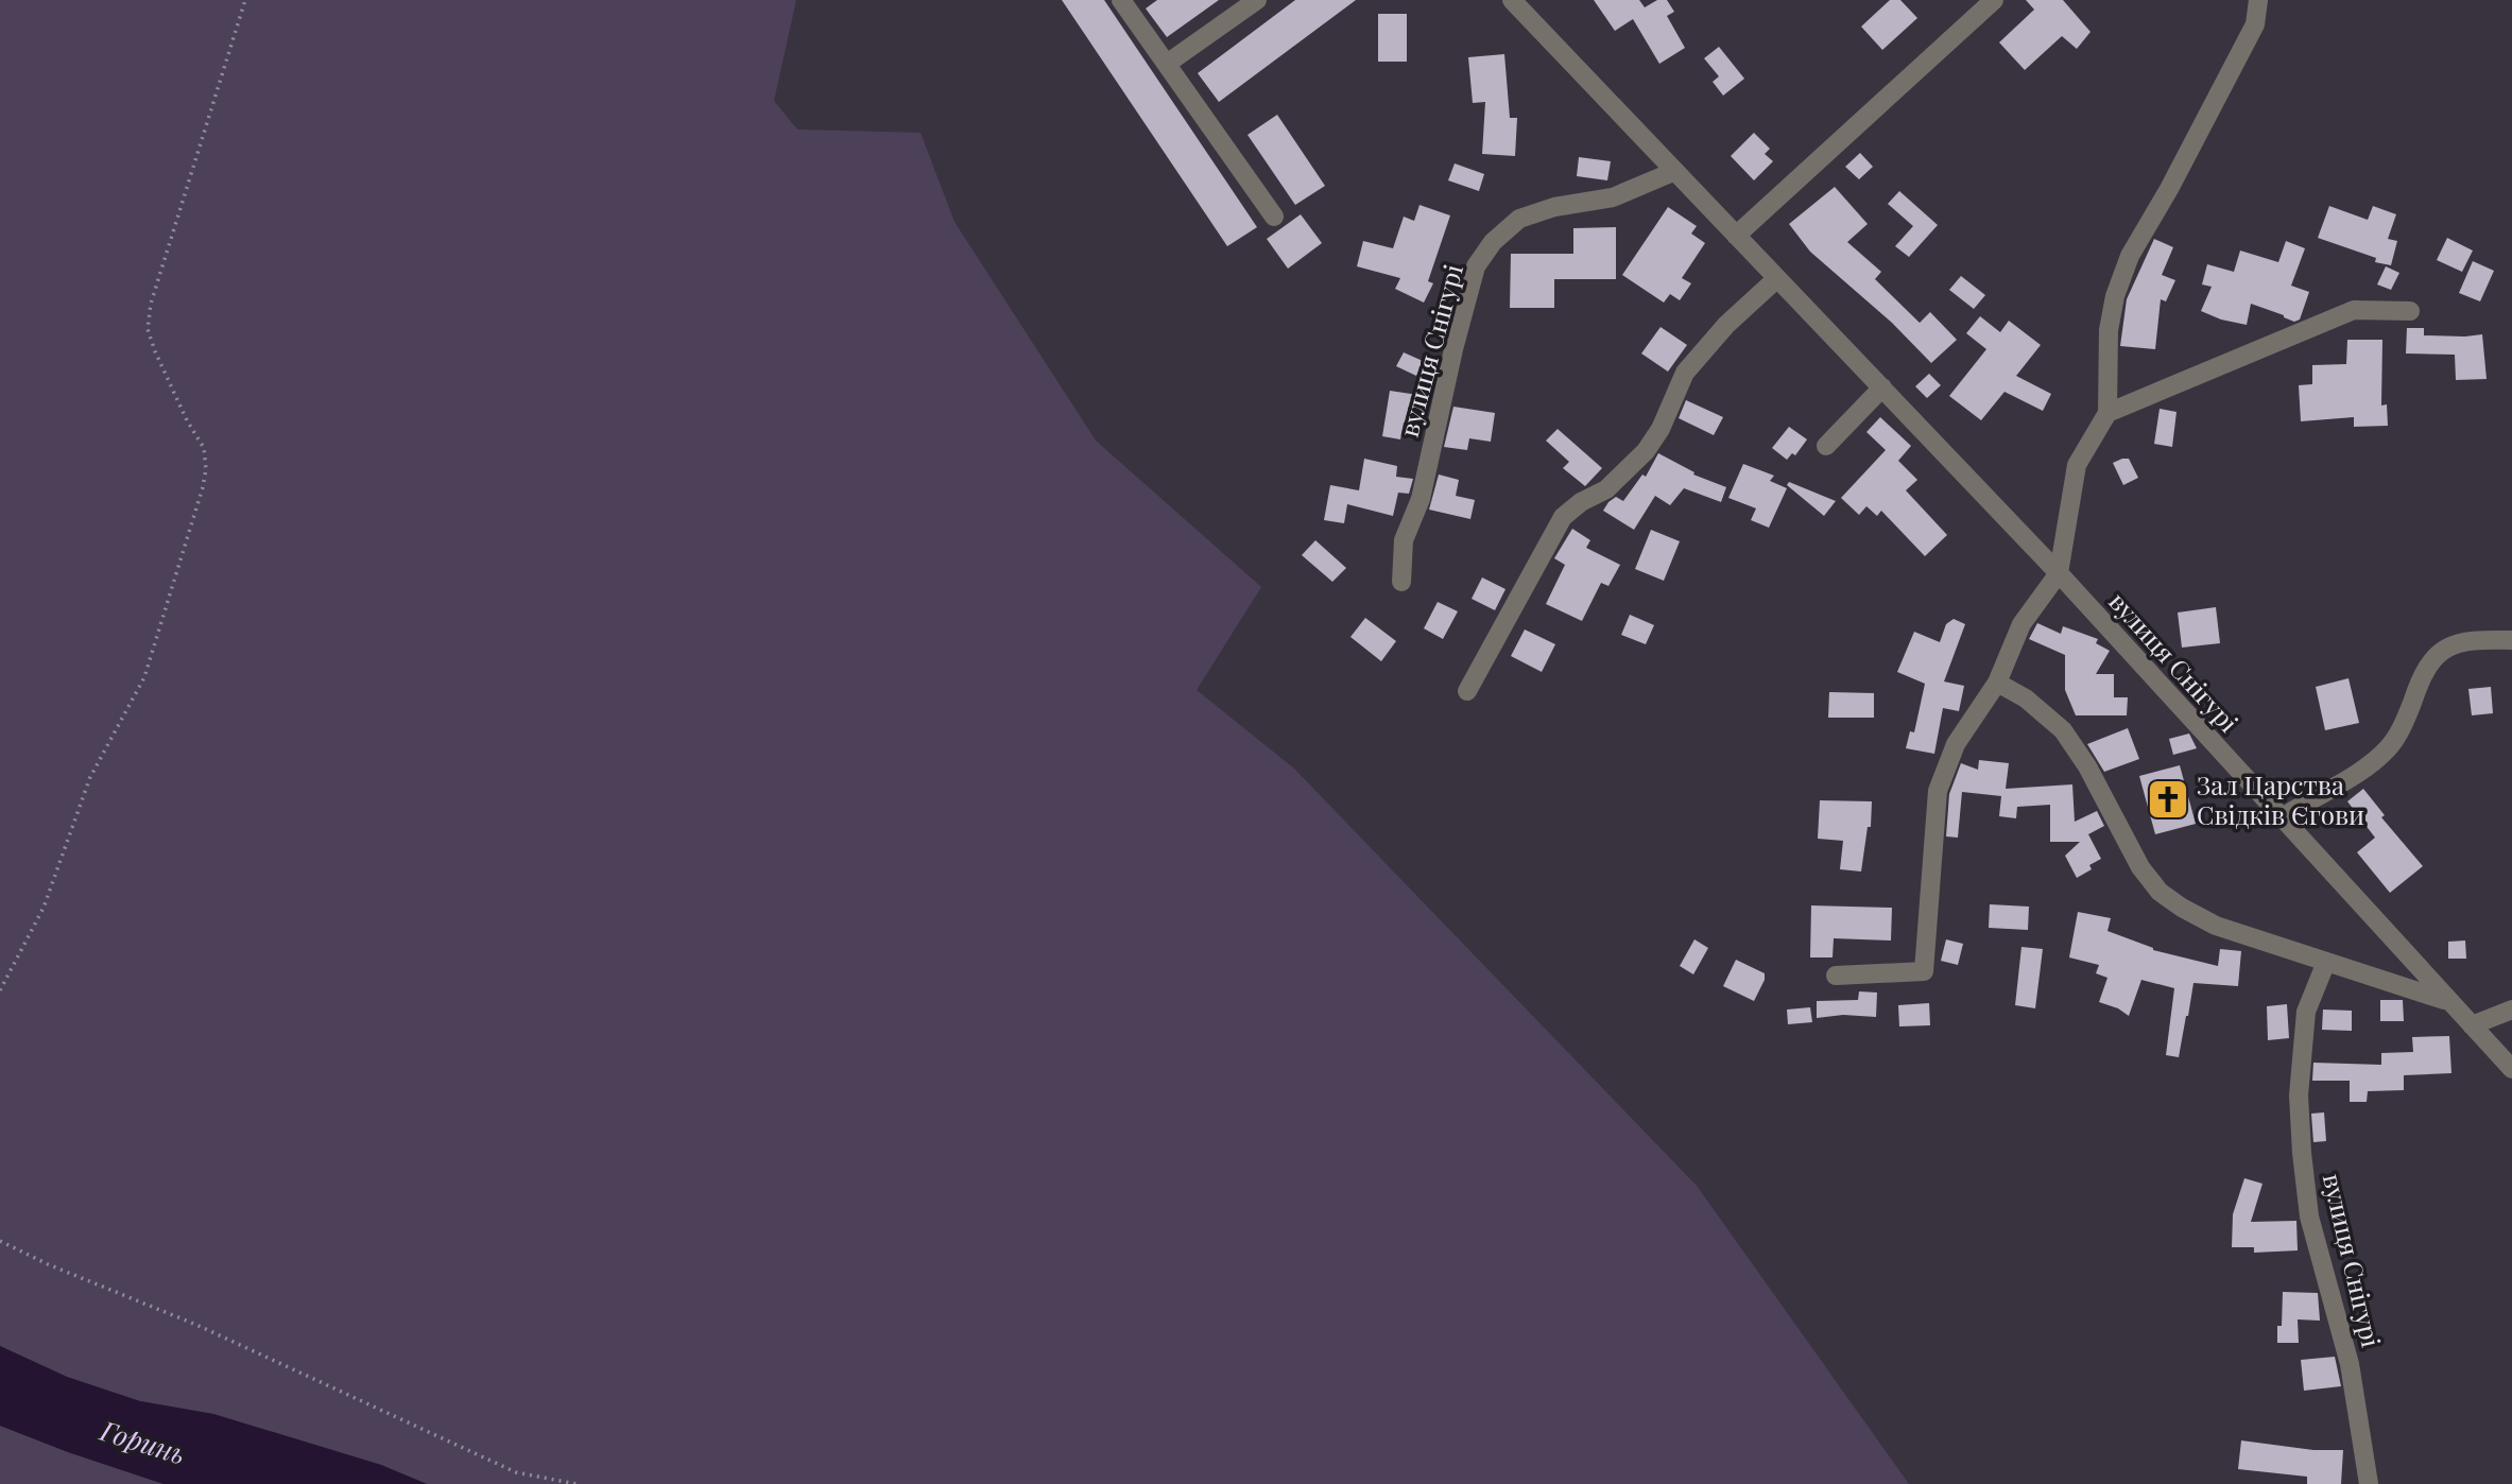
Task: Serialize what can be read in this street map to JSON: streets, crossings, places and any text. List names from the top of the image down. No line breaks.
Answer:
{"streets":{"street":["вулиця Снігурі"]},"water":["Горинь"],"places":{"church":["Зал Царства Свідків Єгови"]}}
